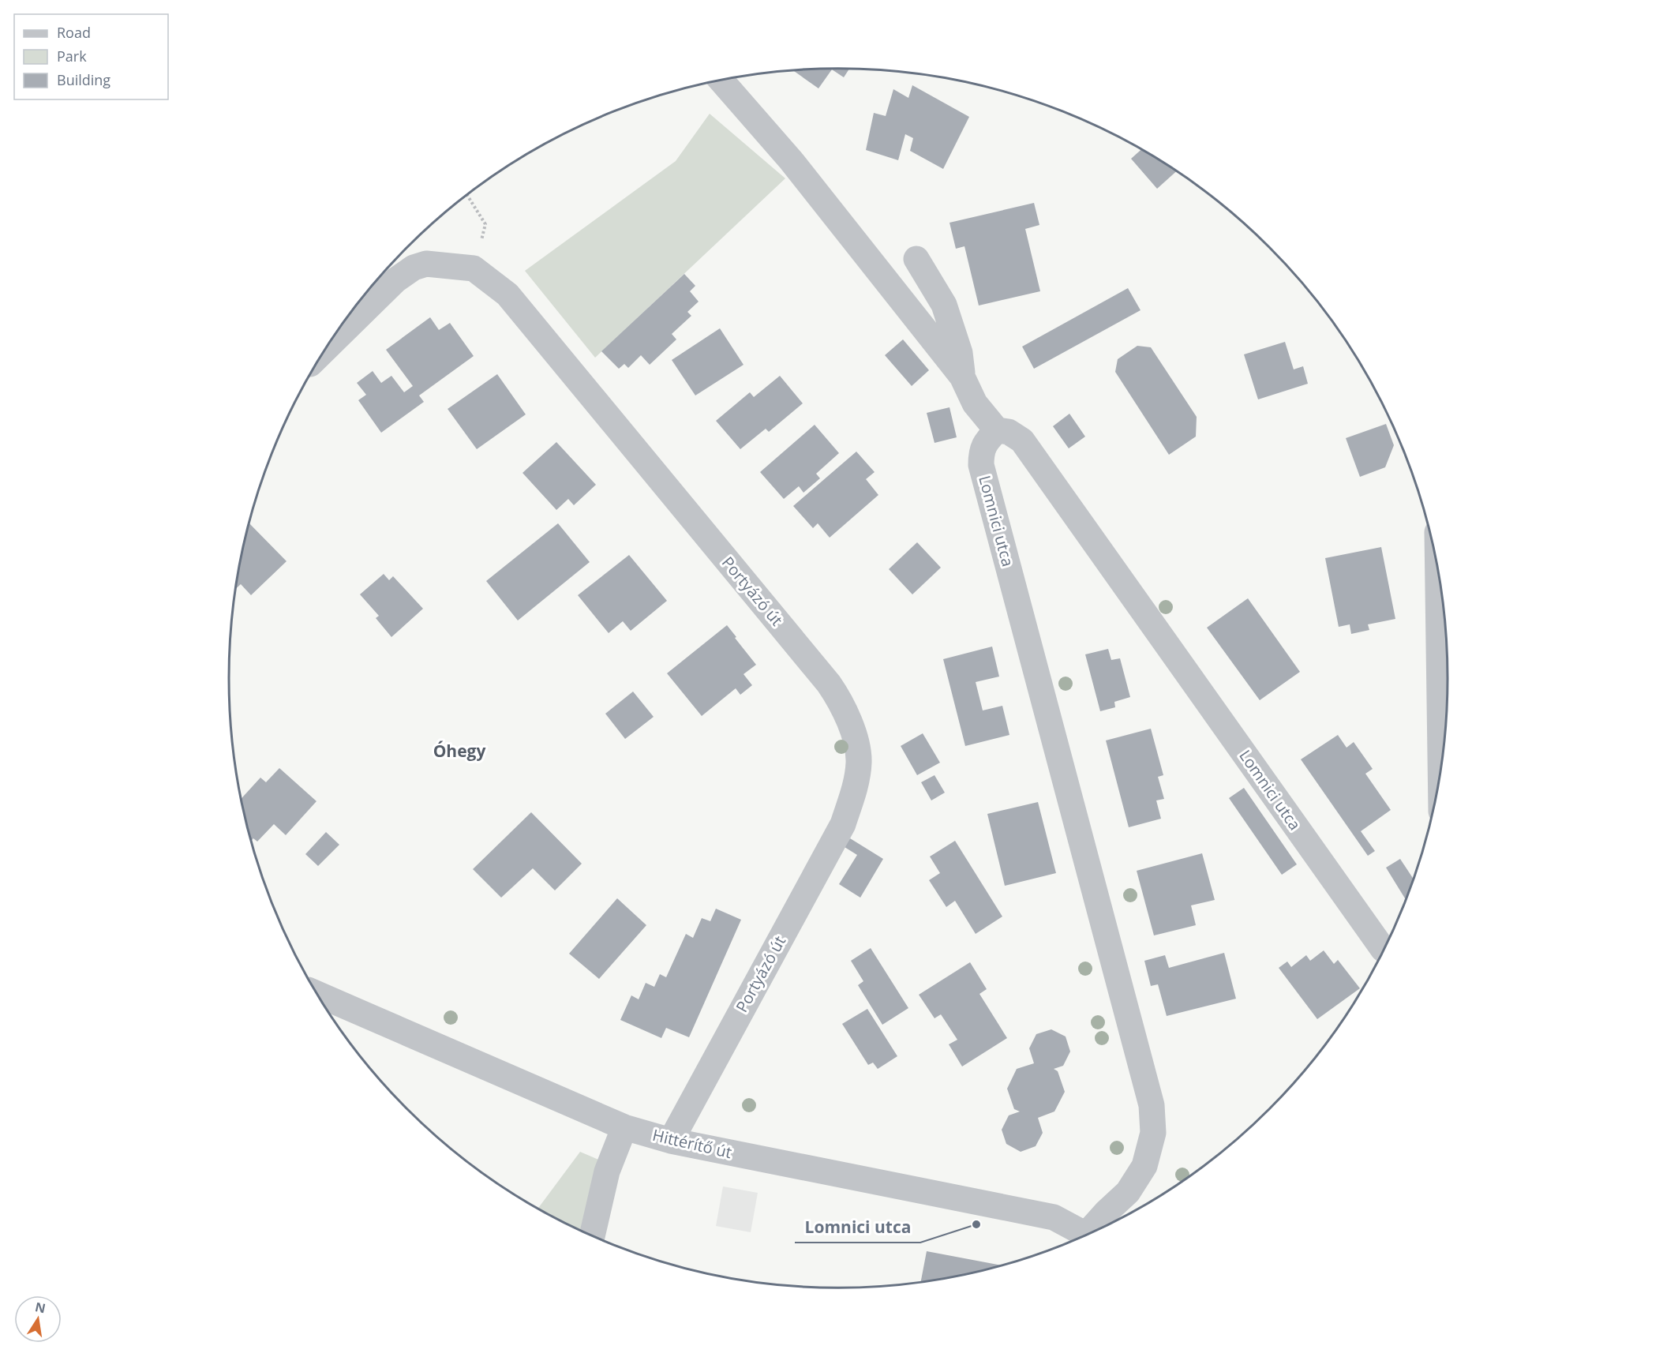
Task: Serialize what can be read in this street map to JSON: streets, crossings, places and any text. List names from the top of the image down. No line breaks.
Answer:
{"streets":{"street":["Lomnici utca","Portyázó út","Hittérítő út"]},"crossings":[["Portyázó út","Hittérítő út"]],"districts":["Óhegy"],"places":["Lomnici utca"],"legend":["Road","Park","Building"],"north":"top"}
